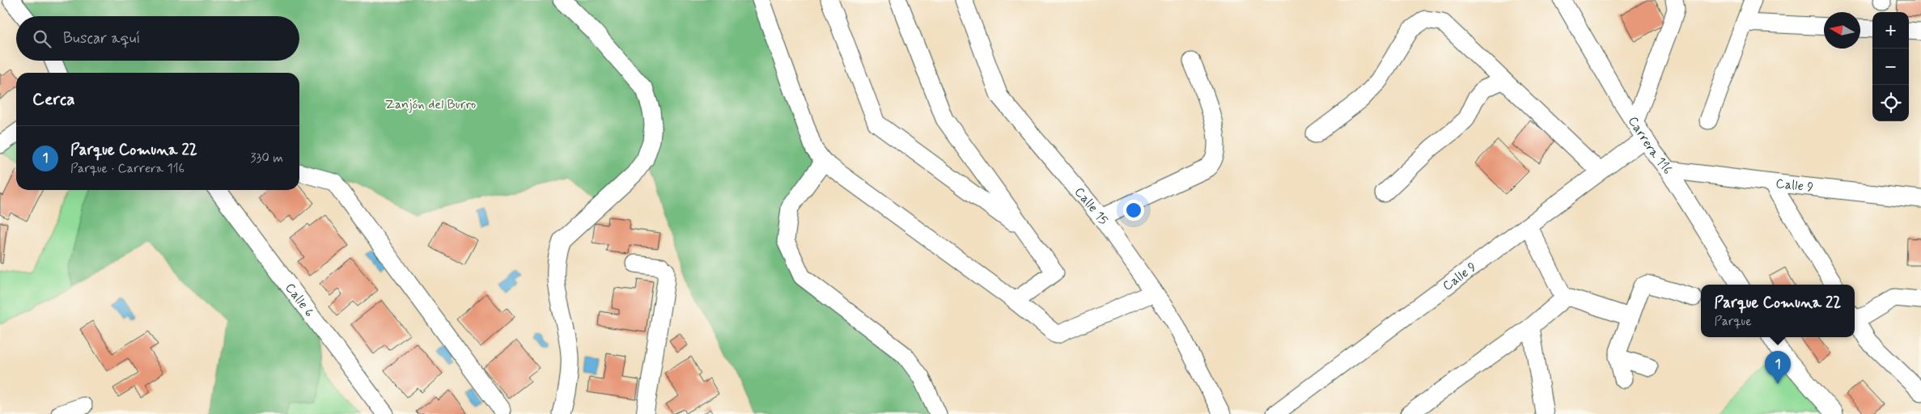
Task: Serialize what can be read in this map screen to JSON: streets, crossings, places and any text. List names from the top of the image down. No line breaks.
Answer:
{"streets":{"street":["Carrera 116","Calle 9","Calle 15","Calle 6"]},"crossings":[["Carrera 116","Calle 9"]],"parks":["Zanjón del Burro"],"north":"left","page":{"map_buttons":["+","−"],"search":"Buscar aquí","heading":"Cerca","list":[{"mark":"1","name":"Parque Comuna 22","note":"Parque · Carrera 116","value":"330 m"}],"popup":["Parque Comuna 22","Parque"],"pins":"1"}}
